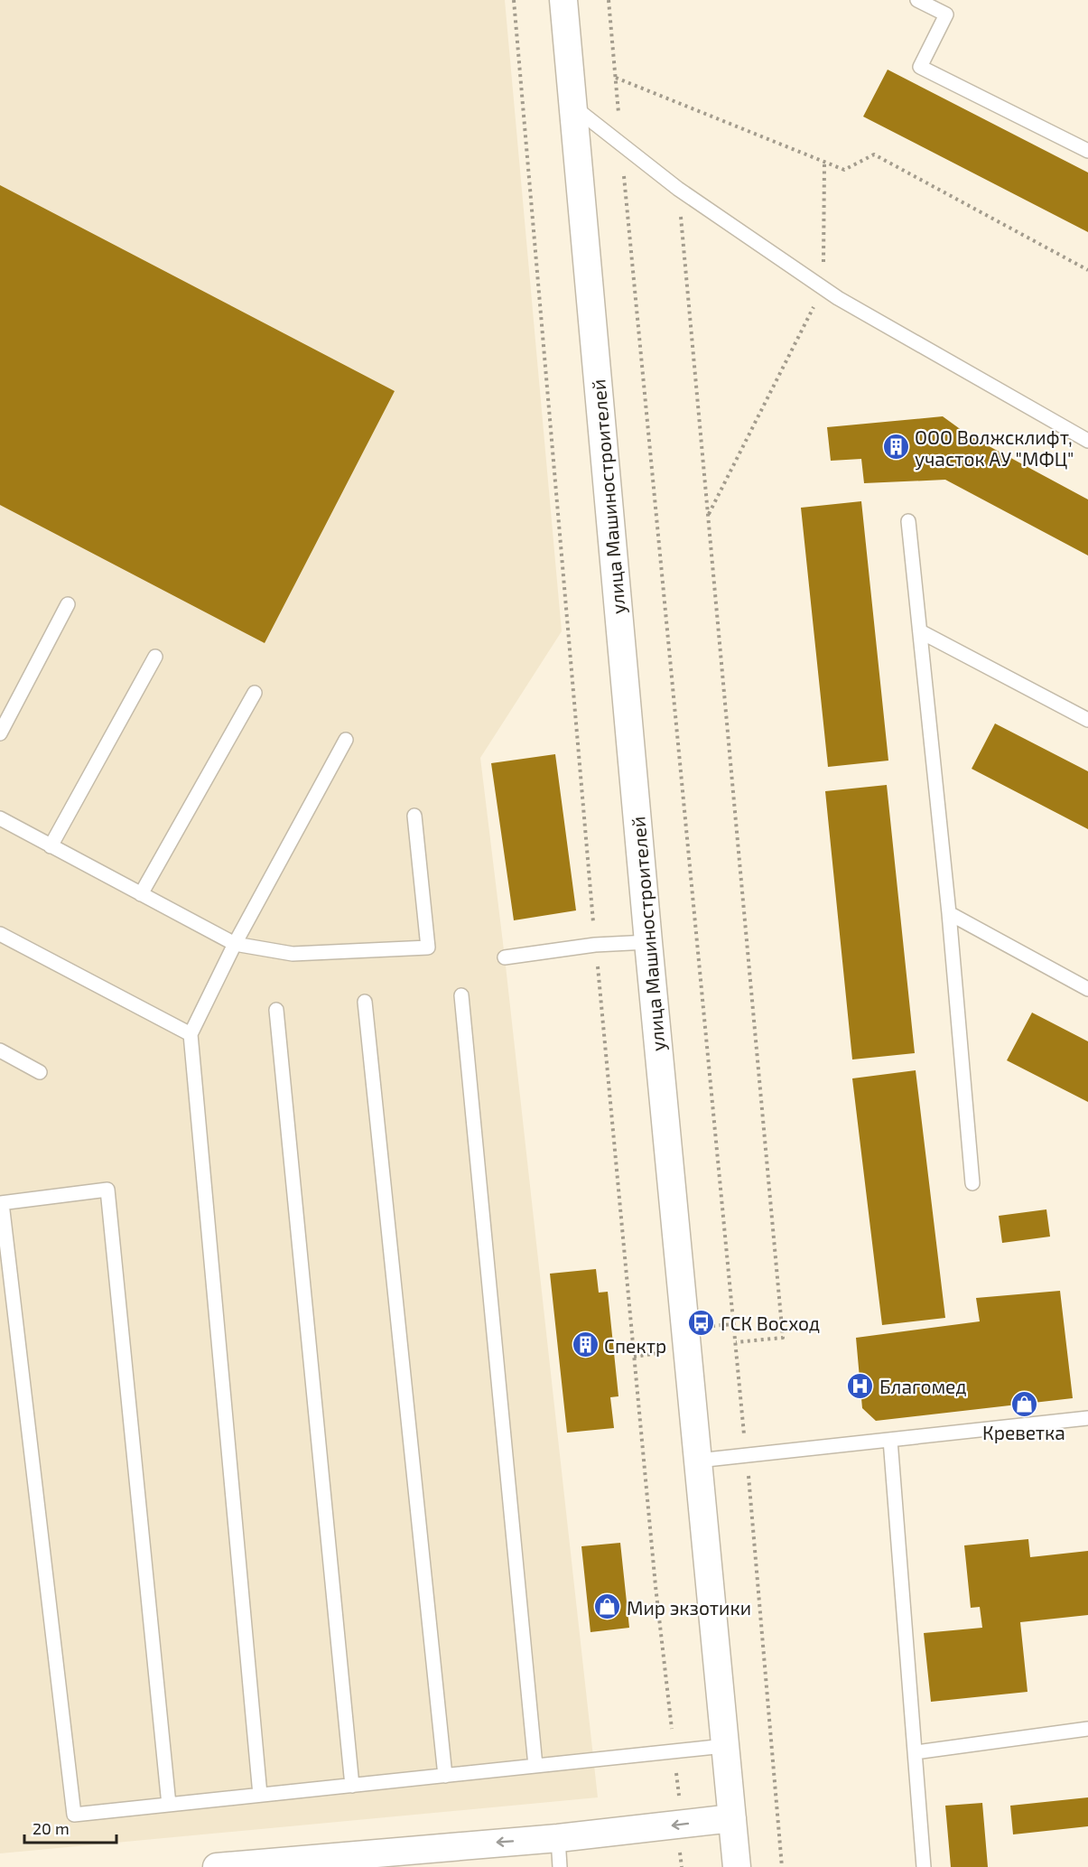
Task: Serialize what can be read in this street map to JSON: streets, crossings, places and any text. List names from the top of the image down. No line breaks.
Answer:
{"streets":{"street":["улица Машиностроителей"]},"places":{"building":["ООО Волжсклифт, участок АУ \"МФЦ\"","Спектр"],"bus stop":["ГСК Восход"],"hospital":["Благомед"],"shop":["Креветка","Мир экзотики"]},"scale_bar":"20 m"}
